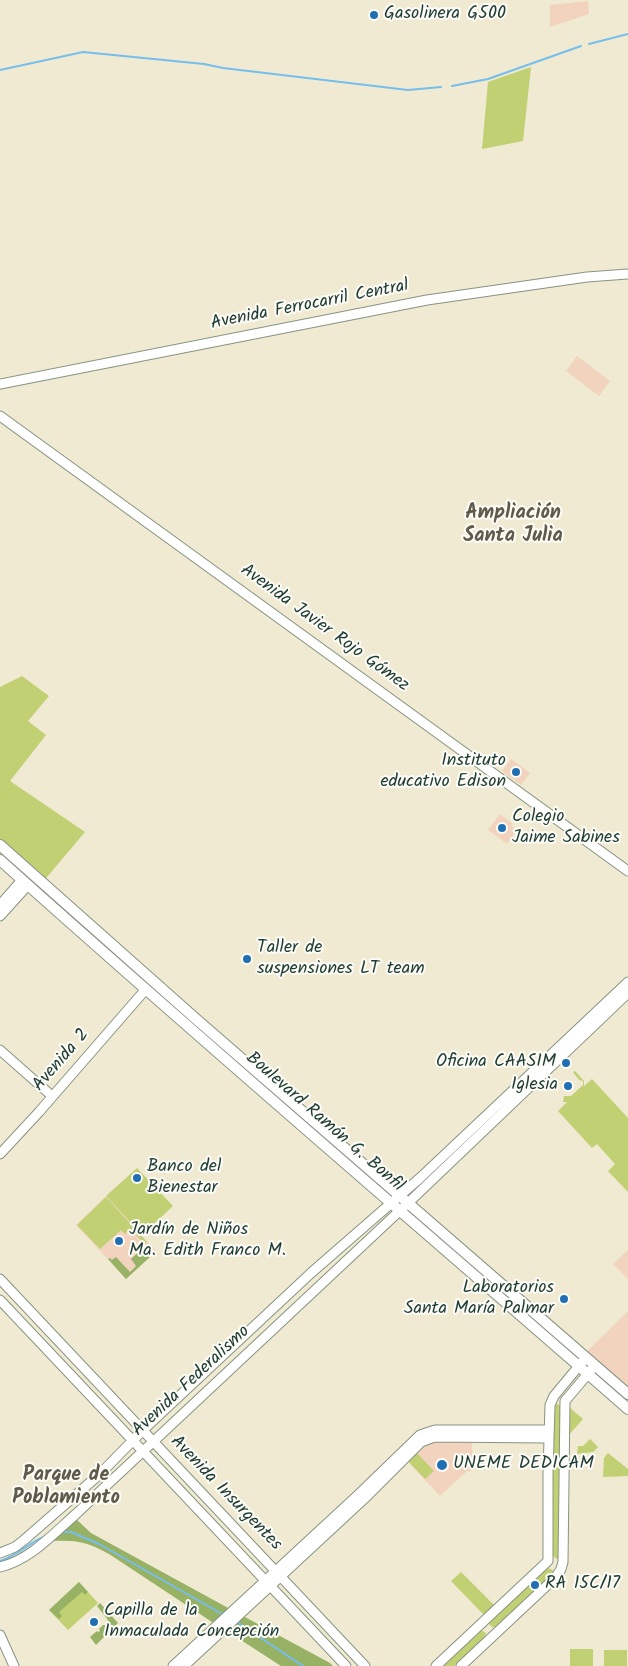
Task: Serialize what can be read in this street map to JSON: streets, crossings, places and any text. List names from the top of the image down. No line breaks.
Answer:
{"streets":{"main road":["Boulevard Ramón G. Bonfil"],"street":["Avenida Ferrocarril Central","Avenida Javier Rojo Gómez","Avenida 2","Avenida Federalismo","Avenida Insurgentes"]},"crossings":[["Avenida 2","Boulevard Ramón G. Bonfil"],["Boulevard Ramón G. Bonfil","Avenida Federalismo"],["Avenida Federalismo","Avenida Insurgentes"]],"districts":["Ampliación Santa Julia","Parque de Poblamiento"],"places":["Gasolinera G500","Instituto educativo Edison","Colegio Jaime Sabines","Taller de suspensiones LT team","Oficina CAASIM","Iglesia","Banco del Bienestar","Jardín de Niños Ma. Edith Franco M.","Laboratorios Santa María Palmar","UNEME DEDICAM","RA 15C/17","Capilla de la Inmaculada Concepción"]}
